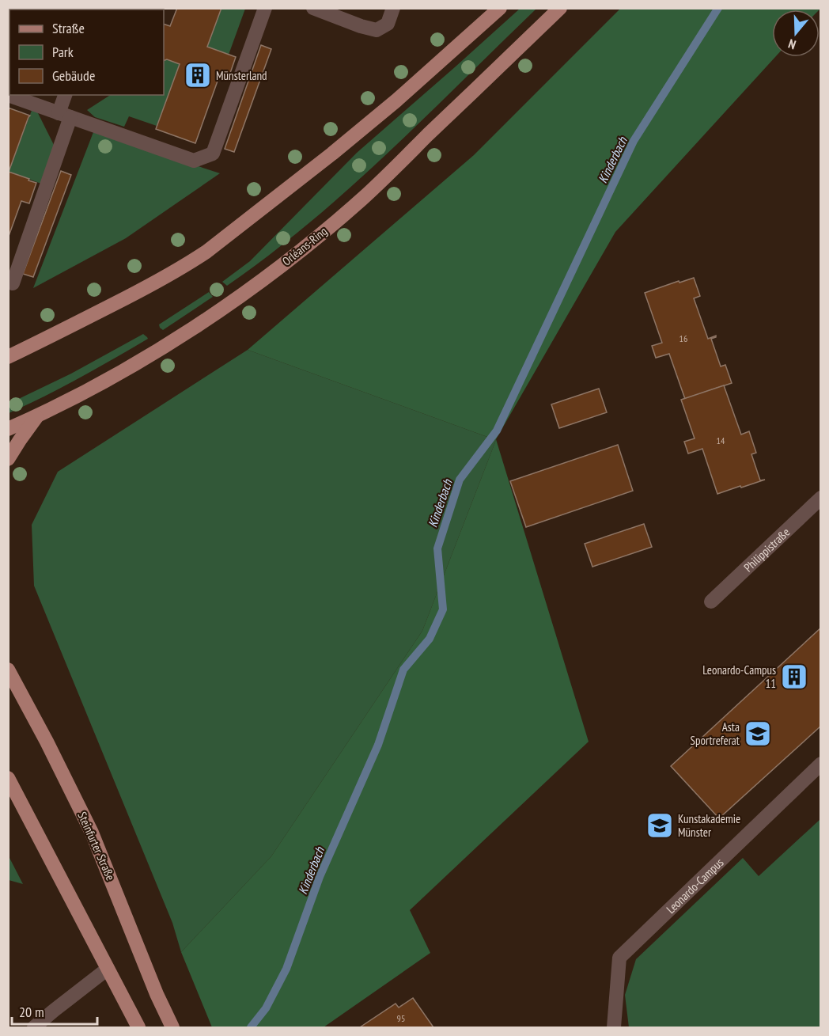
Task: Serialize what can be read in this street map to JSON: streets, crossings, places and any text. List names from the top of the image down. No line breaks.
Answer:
{"streets":{"main road":["Orléans-Ring","Steinfurter Straße"],"street":["Philippistraße","Leonardo-Campus"]},"water":["Kinderbach"],"places":{"building":["Münsterland","Leonardo-Campus 11"],"school or university":["Asta Sportreferat","Kunstakademie Münster"]},"house_numbers":["16","14","95"],"legend":["Straße","Park","Gebäude"],"scale_bar":"20 m","north":"bottom"}
